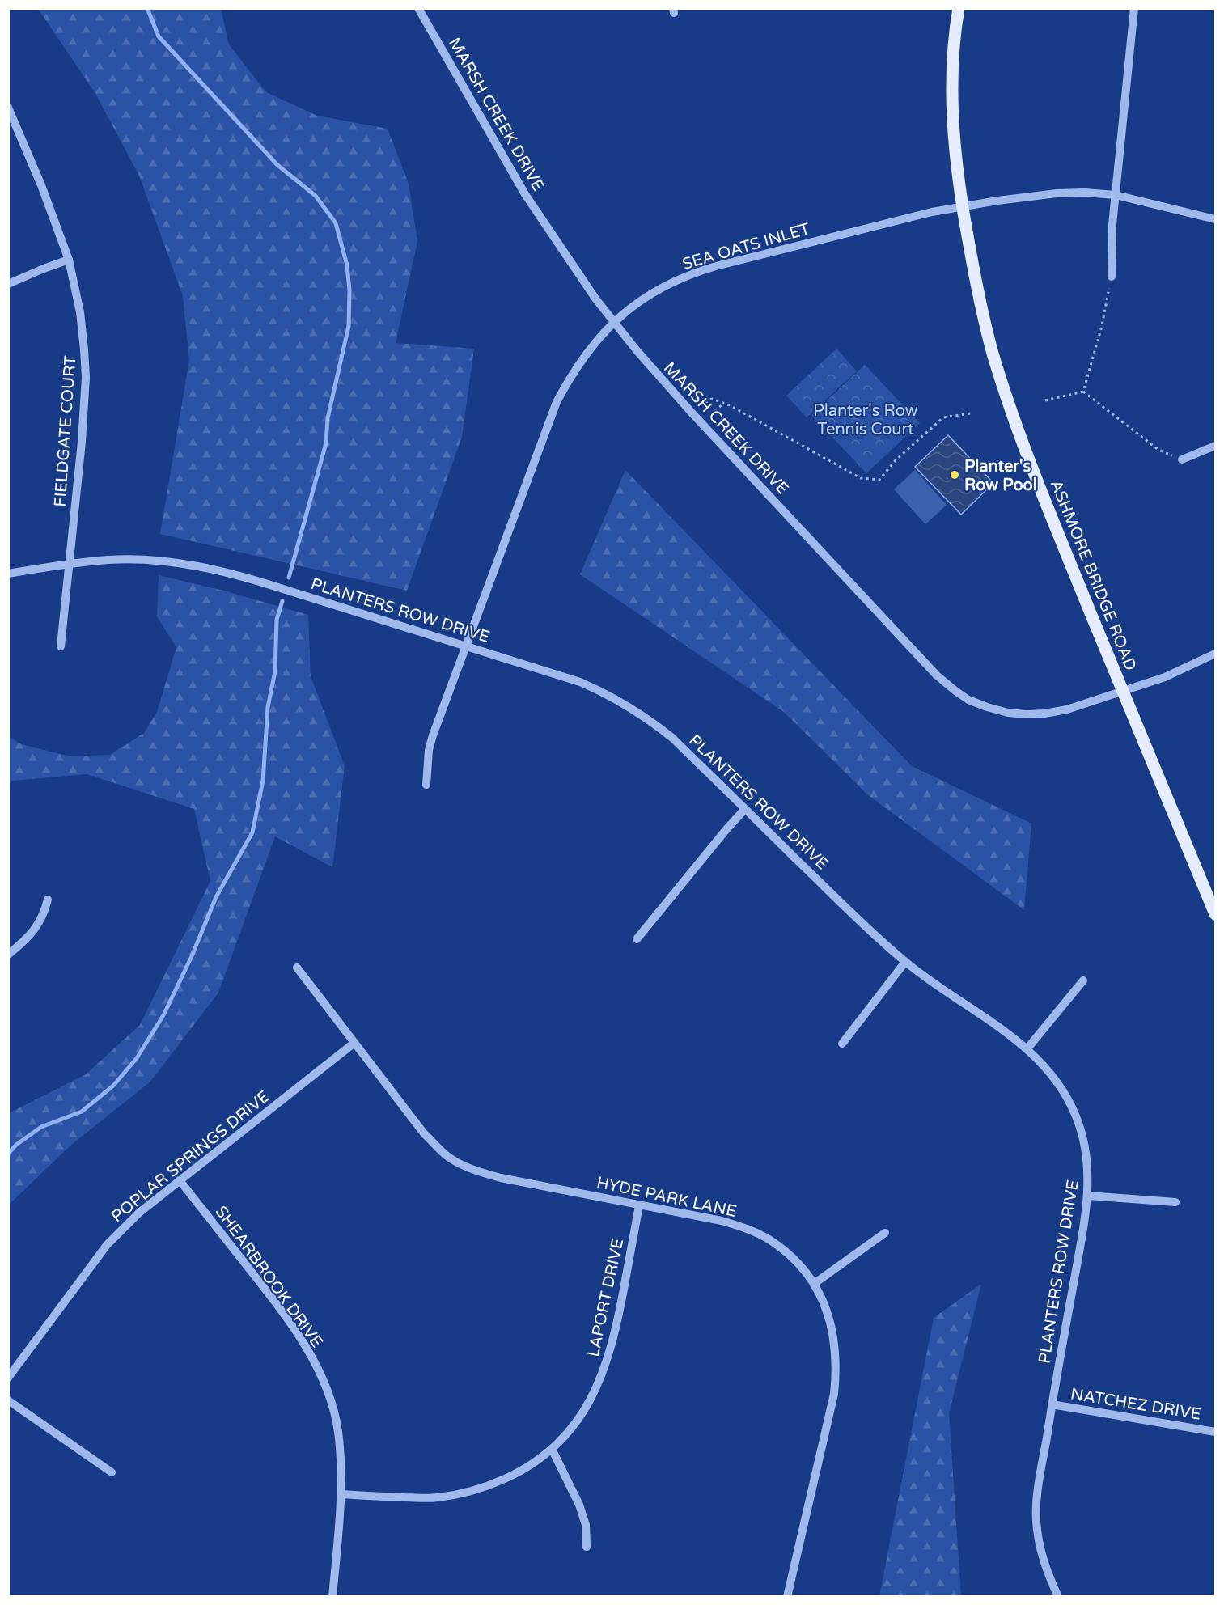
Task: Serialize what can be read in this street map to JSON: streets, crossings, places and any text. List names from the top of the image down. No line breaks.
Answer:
{"streets":{"main road":["ASHMORE BRIDGE ROAD"],"street":["MARSH CREEK DRIVE","SEA OATS INLET","FIELDGATE COURT","PLANTERS ROW DRIVE","POPLAR SPRINGS DRIVE","HYDE PARK LANE","SHEARBROOK DRIVE","LAPORT DRIVE","NATCHEZ DRIVE"]},"crossings":[["MARSH CREEK DRIVE","SEA OATS INLET"],["MARSH CREEK DRIVE","ASHMORE BRIDGE ROAD"],["SEA OATS INLET","ASHMORE BRIDGE ROAD"],["SEA OATS INLET","PLANTERS ROW DRIVE"],["FIELDGATE COURT","PLANTERS ROW DRIVE"],["PLANTERS ROW DRIVE","NATCHEZ DRIVE"],["POPLAR SPRINGS DRIVE","HYDE PARK LANE"],["POPLAR SPRINGS DRIVE","SHEARBROOK DRIVE"],["HYDE PARK LANE","LAPORT DRIVE"],["SHEARBROOK DRIVE","LAPORT DRIVE"]],"parks":["Planter's Row Tennis Court"],"places":["Planter's Row Pool"]}
